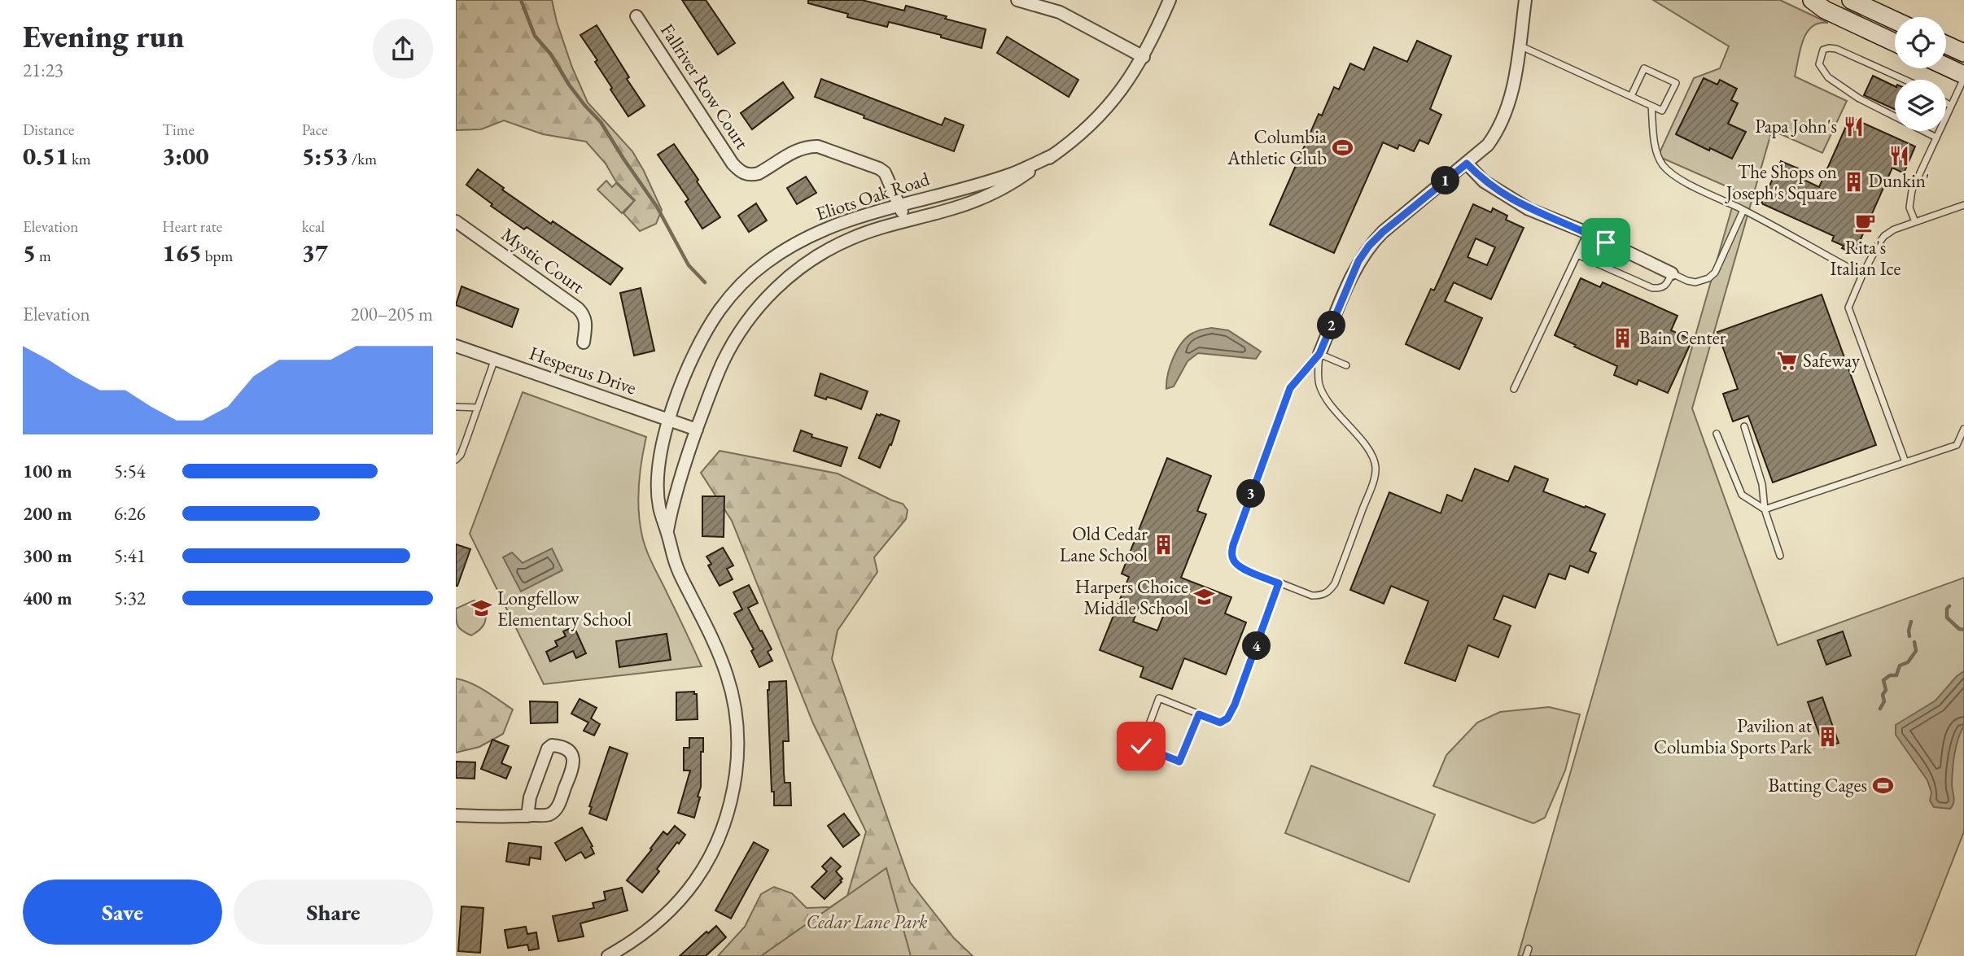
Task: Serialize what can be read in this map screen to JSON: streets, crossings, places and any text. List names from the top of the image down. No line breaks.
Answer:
{"streets":{"street":["Fallriver Row Court","Eliots Oak Road","Mystic Court","Hesperus Drive"]},"crossings":[["Fallriver Row Court","Eliots Oak Road"],["Eliots Oak Road","Hesperus Drive"]],"parks":["Cedar Lane Park"],"places":{"restaurant":["Papa John's","Dunkin'"],"sports":["Columbia Athletic Club","Batting Cages"],"building":["The Shops on Joseph's Square","Bain Center","Old Cedar Lane School","Pavilion at Columbia Sports Park"],"cafe":["Rita's Italian Ice"],"supermarket":["Safeway"],"school or university":["Harpers Choice Middle School","Longfellow Elementary School"]},"page":{"heading":["Evening run","21:23"],"stats":[["Distance","0.51 km"],["Time","3:00"],["Pace","5:53 /km"],["Elevation","5 m"],["Heart rate","165 bpm"],["kcal","37"]],"pins":["1","2","3","4"],"chart":["Elevation","200–205 m"],"list":[{"name":"100 m","note":"5:54"},{"name":"200 m","note":"6:26"},{"name":"300 m","note":"5:41"},{"name":"400 m","note":"5:32"}],"buttons":["Save","Share"]}}
